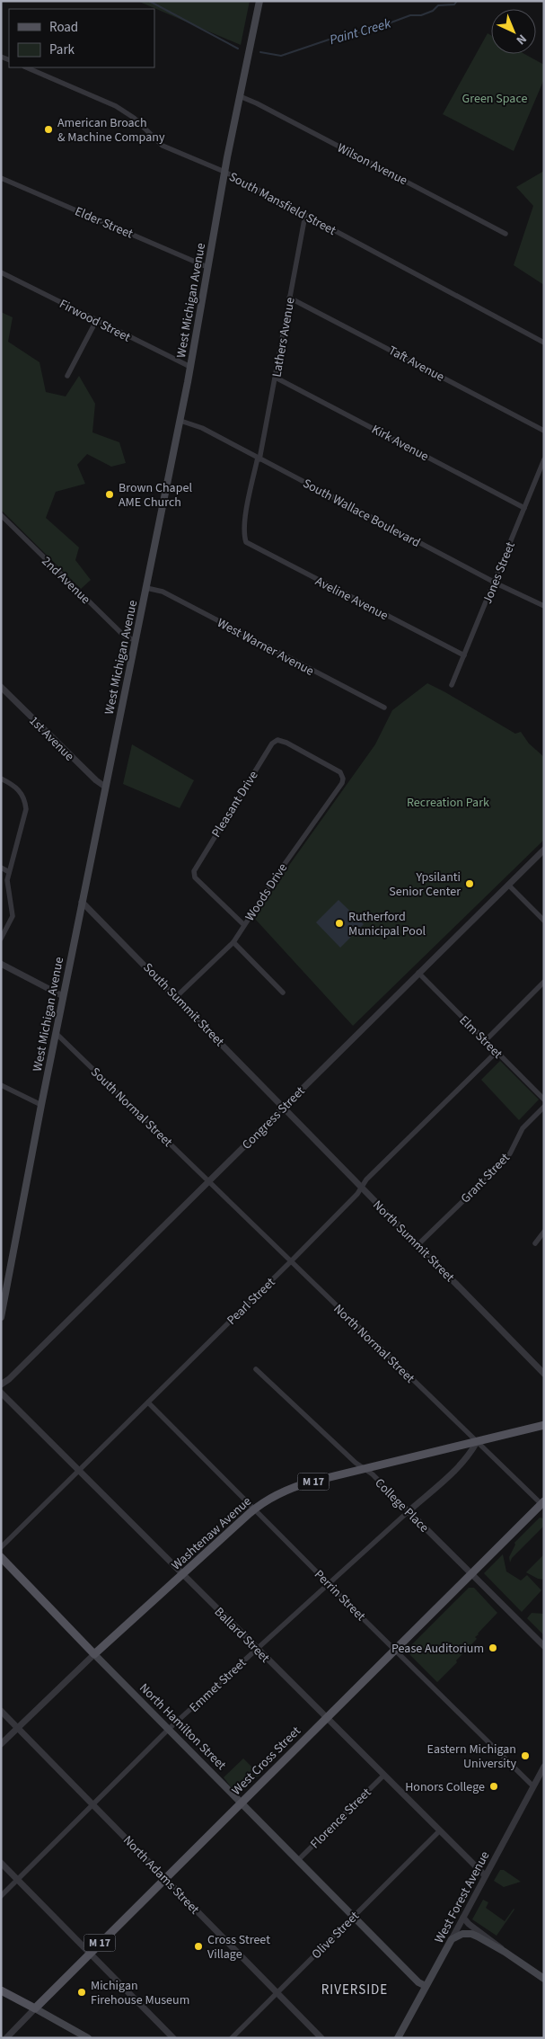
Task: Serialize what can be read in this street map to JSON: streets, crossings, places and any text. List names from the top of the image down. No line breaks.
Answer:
{"streets":{"main road":["West Michigan Avenue","M 17","Washtenaw Avenue","North Hamilton Street","West Cross Street","West Forest Avenue"],"street":["Wilson Avenue","South Mansfield Street","Elder Street","Firwood Street","Lathers Avenue","Taft Avenue","Kirk Avenue","South Wallace Boulevard","Jones Street","2nd Avenue","Aveline Avenue","West Warner Avenue","1st Avenue","Pleasant Drive","Woods Drive","South Summit Street","Elm Street","South Normal Street","Congress Street","Grant Street","North Summit Street","Pearl Street","North Normal Street","College Place","Perrin Street","Ballard Street","Emmet Street","Florence Street","North Adams Street","Olive Street"]},"crossings":[["Wilson Avenue","West Michigan Avenue"],["South Mansfield Street","West Michigan Avenue"],["South Mansfield Street","Lathers Avenue"],["Elder Street","West Michigan Avenue"],["West Michigan Avenue","Firwood Street"],["West Michigan Avenue","South Wallace Boulevard"],["West Michigan Avenue","2nd Avenue"],["West Michigan Avenue","West Warner Avenue"],["West Michigan Avenue","1st Avenue"],["West Michigan Avenue","South Summit Street"],["West Michigan Avenue","South Normal Street"],["Lathers Avenue","Taft Avenue"],["Lathers Avenue","Kirk Avenue"],["Lathers Avenue","South Wallace Boulevard"],["Lathers Avenue","Aveline Avenue"],["Kirk Avenue","Jones Street"],["South Wallace Boulevard","Jones Street"],["Jones Street","Aveline Avenue"],["Pleasant Drive","Woods Drive"],["Woods Drive","South Summit Street"],["South Summit Street","Congress Street"],["South Summit Street","North Summit Street"],["Elm Street","Congress Street"],["Elm Street","Pearl Street"],["South Normal Street","Congress Street"],["South Normal Street","North Normal Street"],["Congress Street","North Summit Street"],["Congress Street","North Normal Street"],["Grant Street","North Summit Street"],["North Summit Street","Pearl Street"],["Pearl Street","North Normal Street"],["Pearl Street","Perrin Street"],["Pearl Street","Ballard Street"],["North Normal Street","Washtenaw Avenue"],["North Normal Street","Emmet Street"],["North Normal Street","West Cross Street"],["College Place","Washtenaw Avenue"],["College Place","Emmet Street"],["College Place","West Cross Street"],["Washtenaw Avenue","Perrin Street"],["Washtenaw Avenue","Ballard Street"],["Washtenaw Avenue","Emmet Street"],["Washtenaw Avenue","North Hamilton Street"],["Washtenaw Avenue","North Adams Street"],["Perrin Street","Emmet Street"],["Perrin Street","West Cross Street"],["Perrin Street","West Forest Avenue"],["Ballard Street","Emmet Street"],["Ballard Street","West Cross Street"],["Ballard Street","Florence Street"],["Ballard Street","West Forest Avenue"],["Ballard Street","Olive Street"],["Emmet Street","North Hamilton Street"],["Emmet Street","North Adams Street"],["North Hamilton Street","West Cross Street"],["North Hamilton Street","Florence Street"],["North Hamilton Street","West Forest Avenue"],["North Hamilton Street","Olive Street"],["West Cross Street","North Adams Street"],["North Adams Street","Olive Street"]],"districts":["RIVERSIDE"],"water":["Paint Creek"],"parks":["Green Space","Recreation Park"],"places":["American Broach & Machine Company","Brown Chapel AME Church","Ypsilanti Senior Center","Rutherford Municipal Pool","Pease Auditorium","Eastern Michigan University","Honors College","Cross Street Village","Michigan Firehouse Museum"],"legend":["Road","Park"],"north":"bottom right"}
